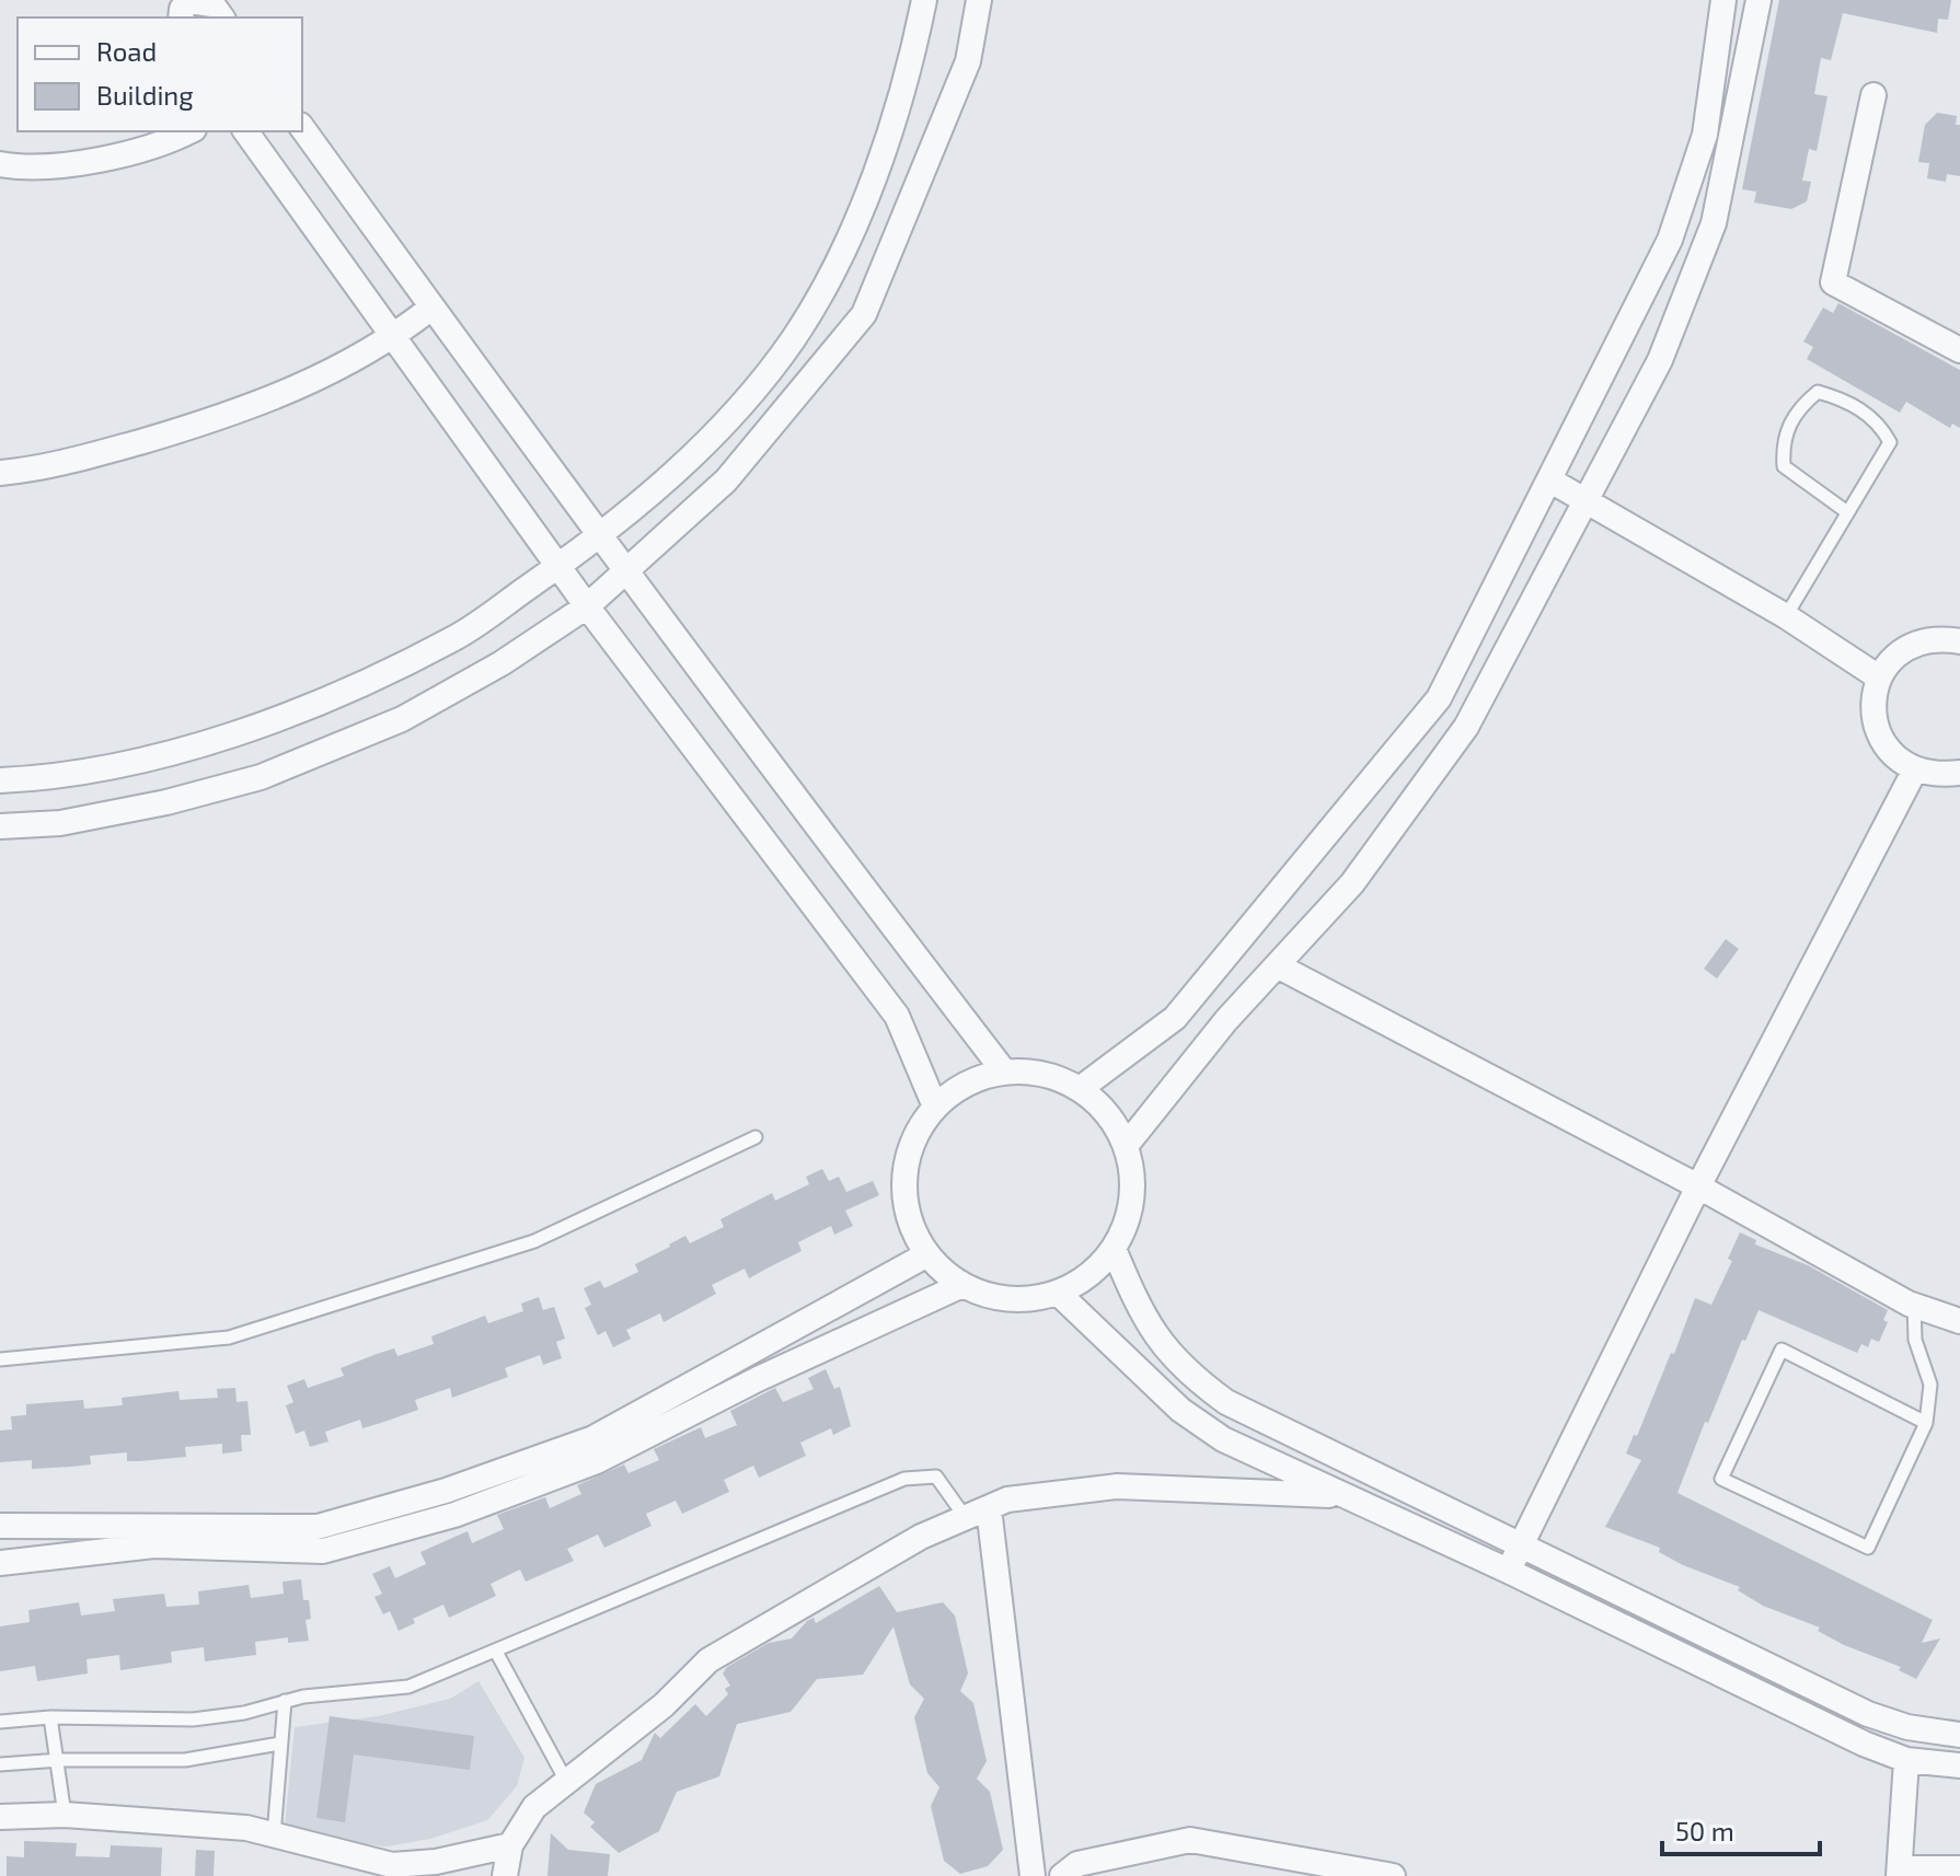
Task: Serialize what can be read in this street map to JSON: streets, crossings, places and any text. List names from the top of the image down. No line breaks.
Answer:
{"legend":["Road","Building"],"scale_bar":"50 m"}
